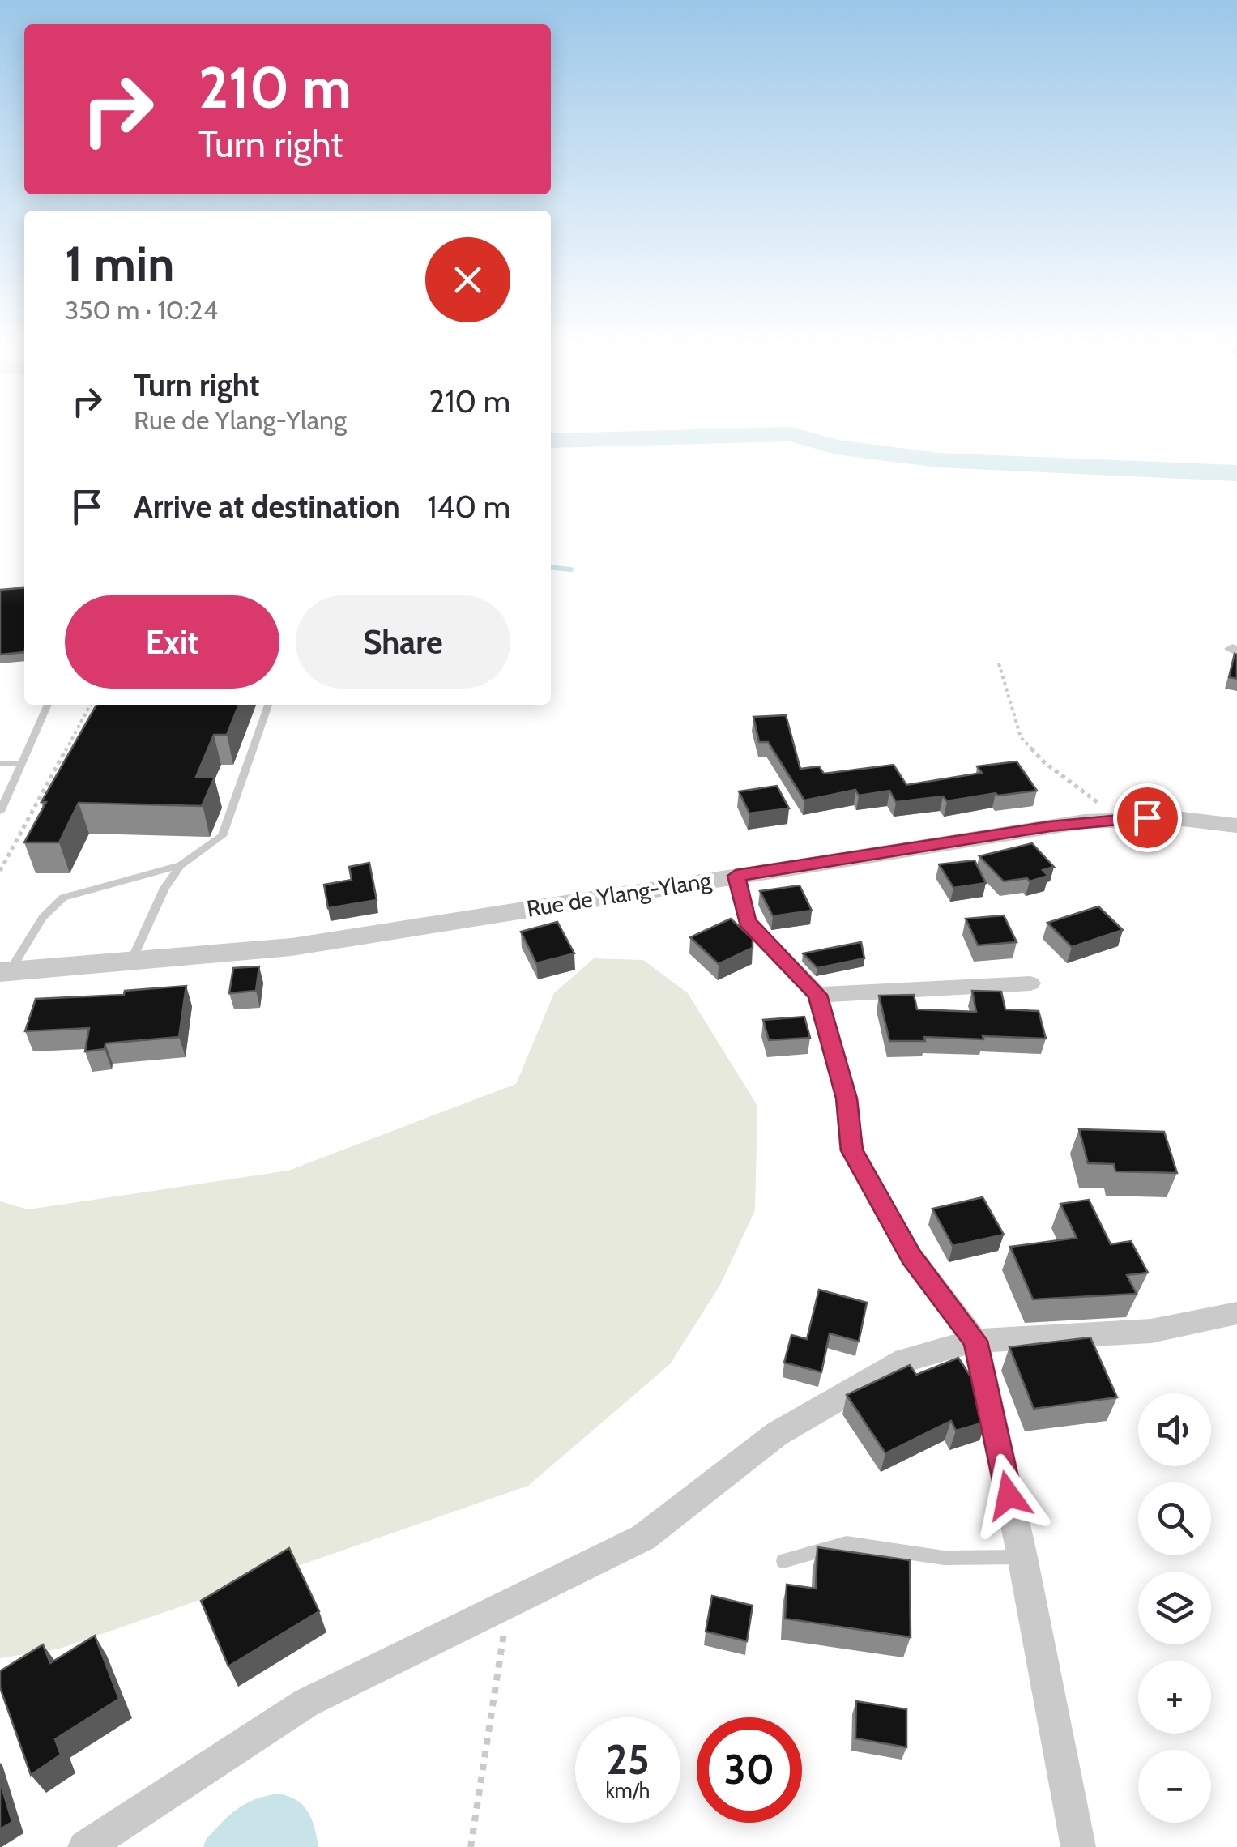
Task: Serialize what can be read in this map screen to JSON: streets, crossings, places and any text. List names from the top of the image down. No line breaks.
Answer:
{"streets":{"street":["Rue de Ylang-Ylang"]},"page":{"turn":["210 m","Turn right"],"heading":["1 min","350 m · 10:24"],"list":[{"name":"Turn right","note":"Rue de Ylang-Ylang","value":"210 m"},{"name":"Arrive at destination","value":"140 m"}],"buttons":["Exit","Share"],"map_buttons":["+","−"],"speed":"25 km/h","limit":"30"}}
